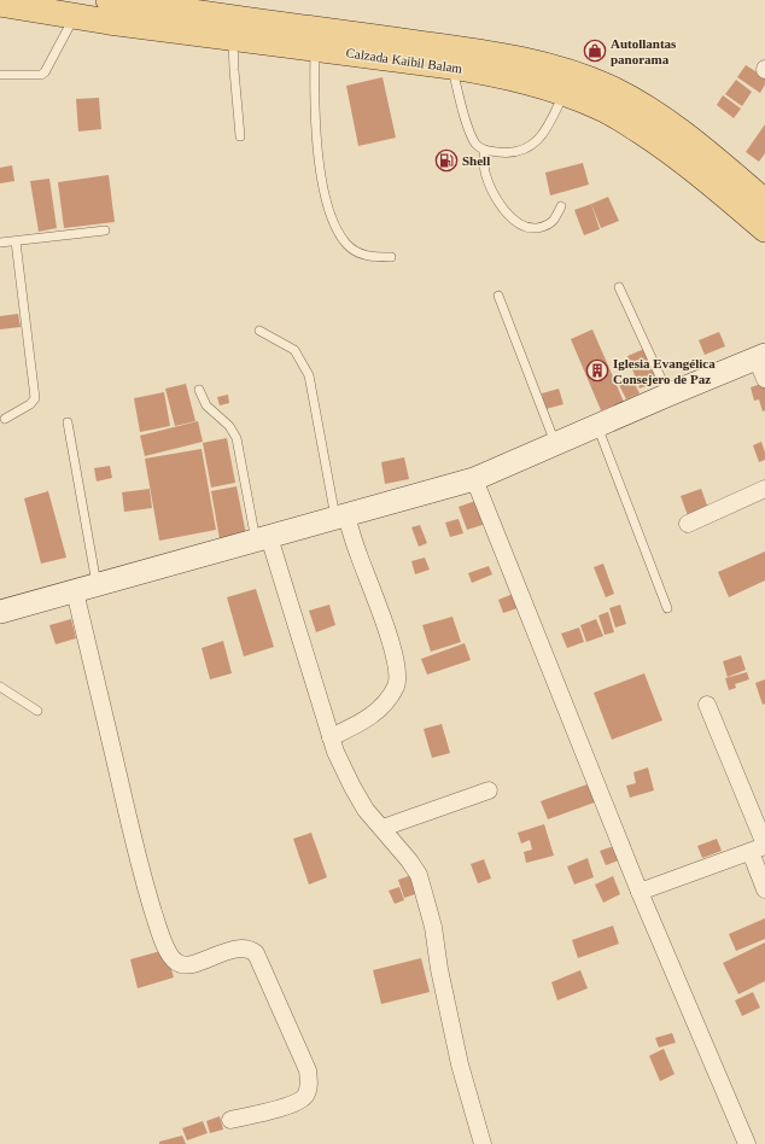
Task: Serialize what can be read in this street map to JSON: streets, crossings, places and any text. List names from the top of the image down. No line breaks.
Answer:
{"streets":{"main road":["Calzada Kaibil Balam"]},"places":{"shop":["Autollantas panorama"],"fuel station":["Shell"],"building":["Iglesia Evangélica Consejero de Paz"]}}
